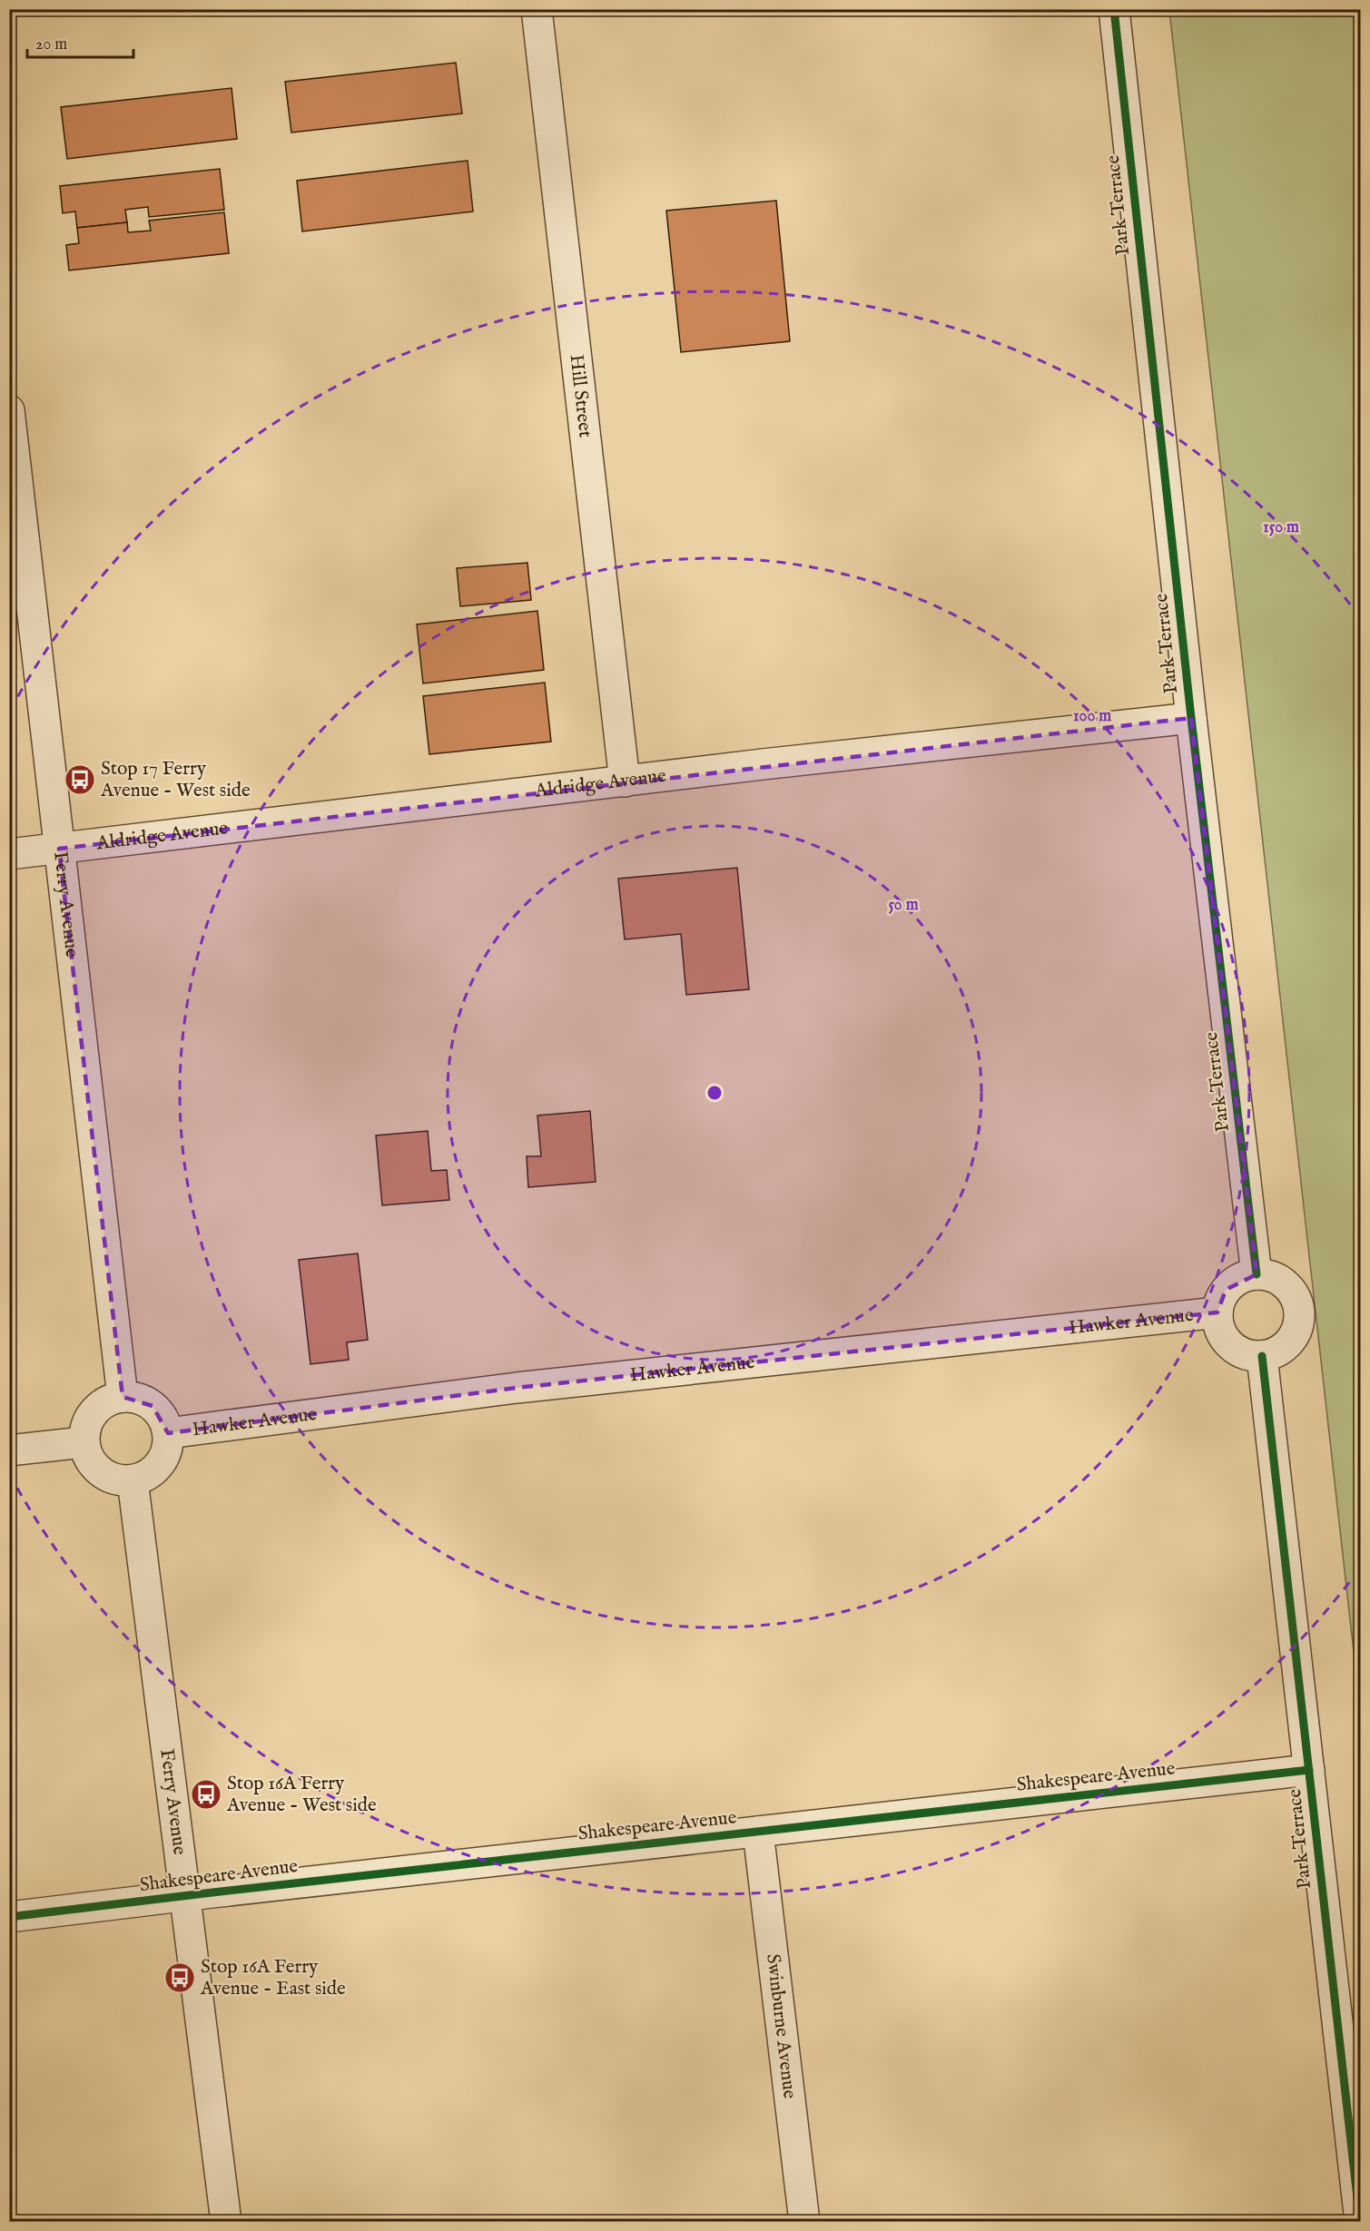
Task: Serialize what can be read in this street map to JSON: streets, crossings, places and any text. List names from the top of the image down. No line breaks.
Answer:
{"streets":{"street":["Park Terrace","Hill Street","Aldridge Avenue","Ferry Avenue","Hawker Avenue","Shakespeare Avenue","Swinburne Avenue"]},"crossings":[["Park Terrace","Aldridge Avenue"],["Park Terrace","Hawker Avenue"],["Park Terrace","Shakespeare Avenue"],["Hill Street","Aldridge Avenue"],["Aldridge Avenue","Ferry Avenue"],["Ferry Avenue","Hawker Avenue"],["Ferry Avenue","Shakespeare Avenue"],["Shakespeare Avenue","Swinburne Avenue"]],"places":{"bus stop":["Stop 17 Ferry Avenue - West side","Stop 16A Ferry Avenue - West side","Stop 16A Ferry Avenue - East side"]},"scale_bar":"20 m","rings":["150 m","100 m","50 m"]}
